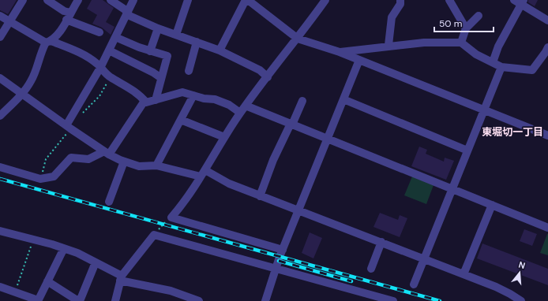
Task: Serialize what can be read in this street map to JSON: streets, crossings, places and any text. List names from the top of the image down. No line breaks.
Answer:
{"districts":["東堀切一丁目"],"scale_bar":"50 m","north":"top"}
